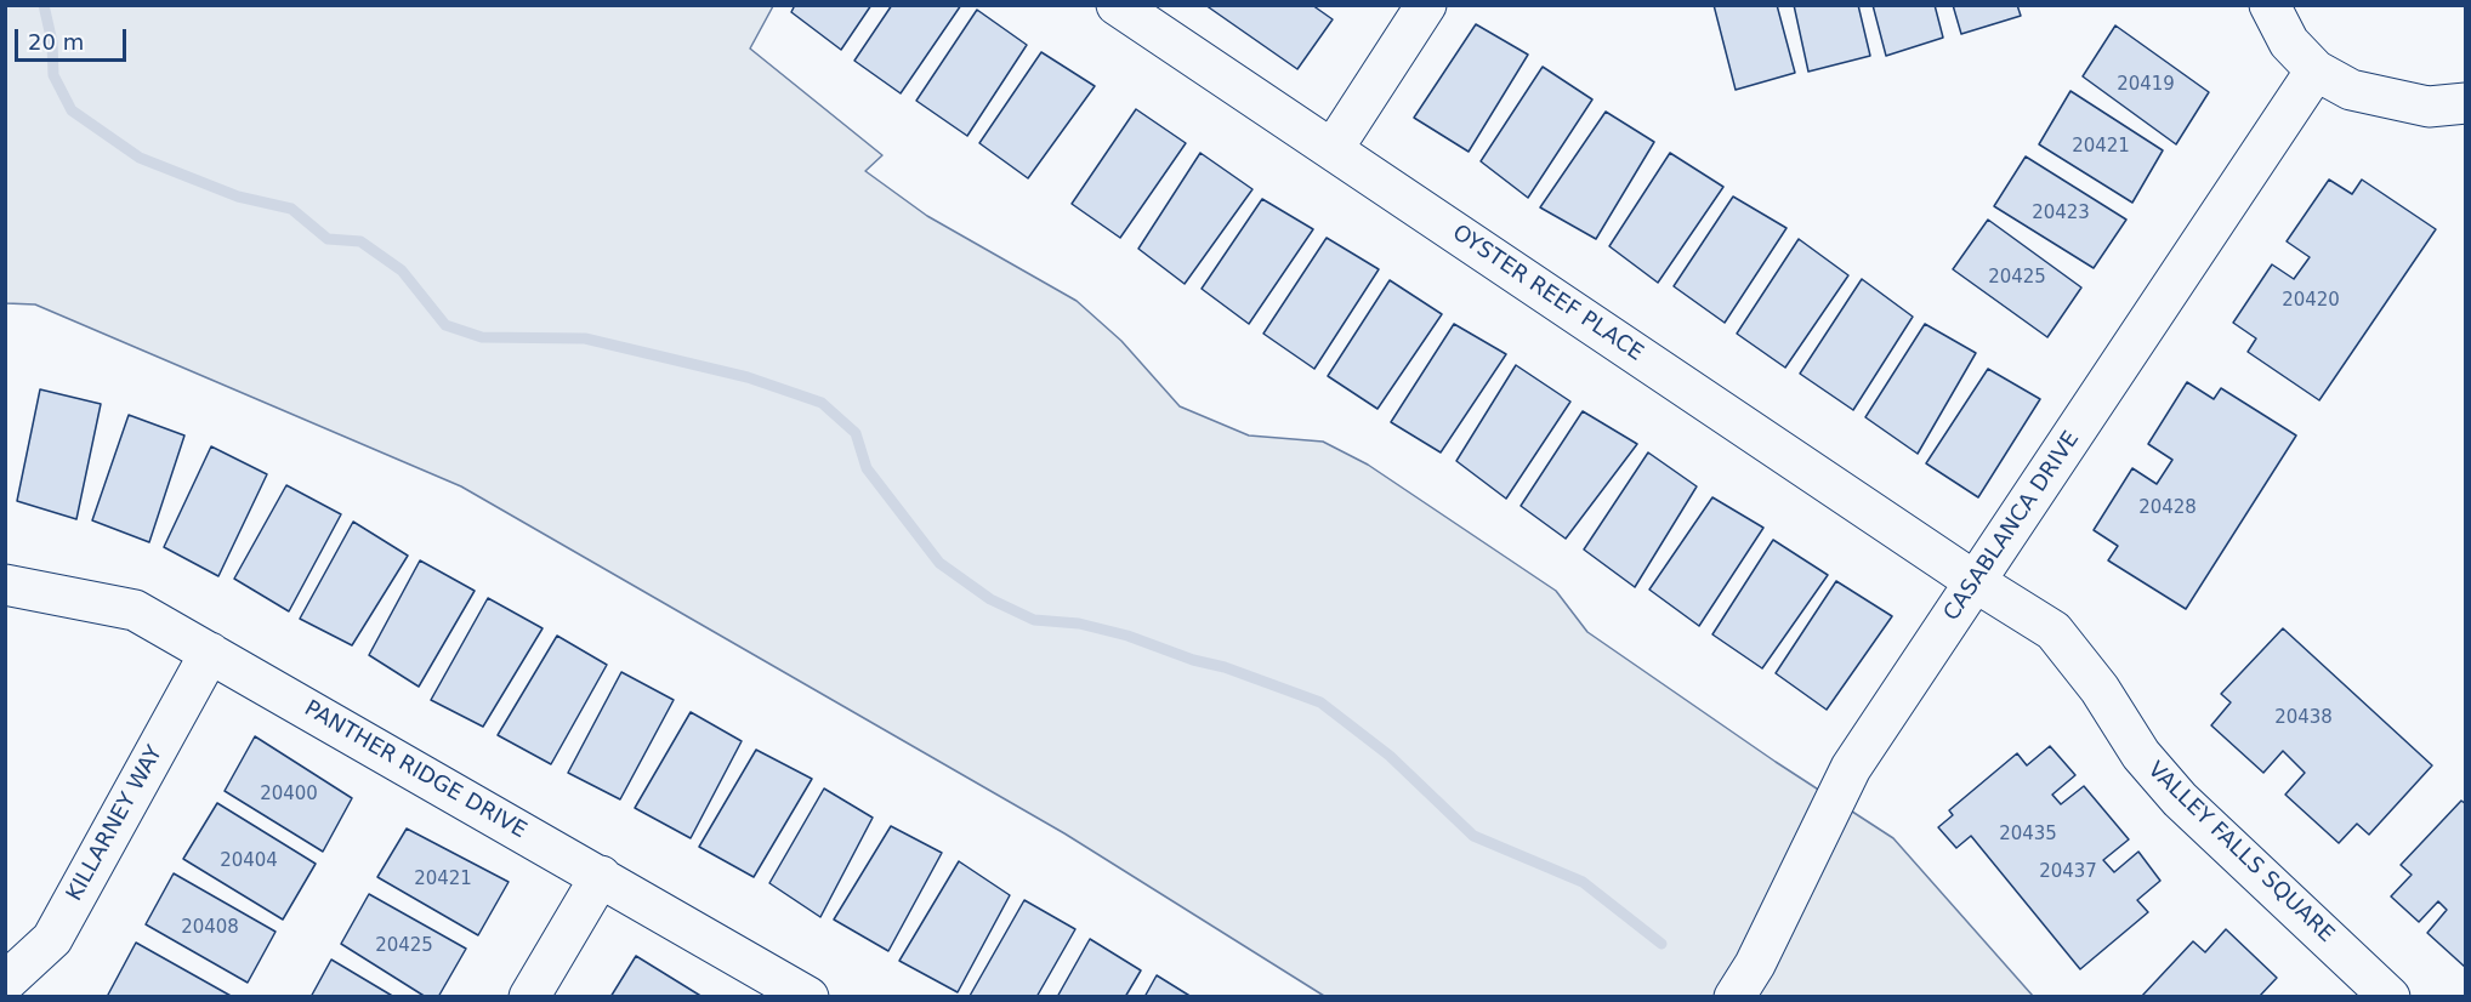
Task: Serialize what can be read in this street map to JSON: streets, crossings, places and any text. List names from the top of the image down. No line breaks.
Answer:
{"streets":{"street":["OYSTER REEF PLACE","CASABLANCA DRIVE","PANTHER RIDGE DRIVE","KILLARNEY WAY","VALLEY FALLS SQUARE"]},"crossings":[["OYSTER REEF PLACE","CASABLANCA DRIVE"],["OYSTER REEF PLACE","VALLEY FALLS SQUARE"],["CASABLANCA DRIVE","VALLEY FALLS SQUARE"],["PANTHER RIDGE DRIVE","KILLARNEY WAY"]],"house_numbers":["20419","20421","20423","20425","20420","20428","20438","20400","20435","20404","20437","20421","20408","20425"],"scale_bar":"20 m"}
